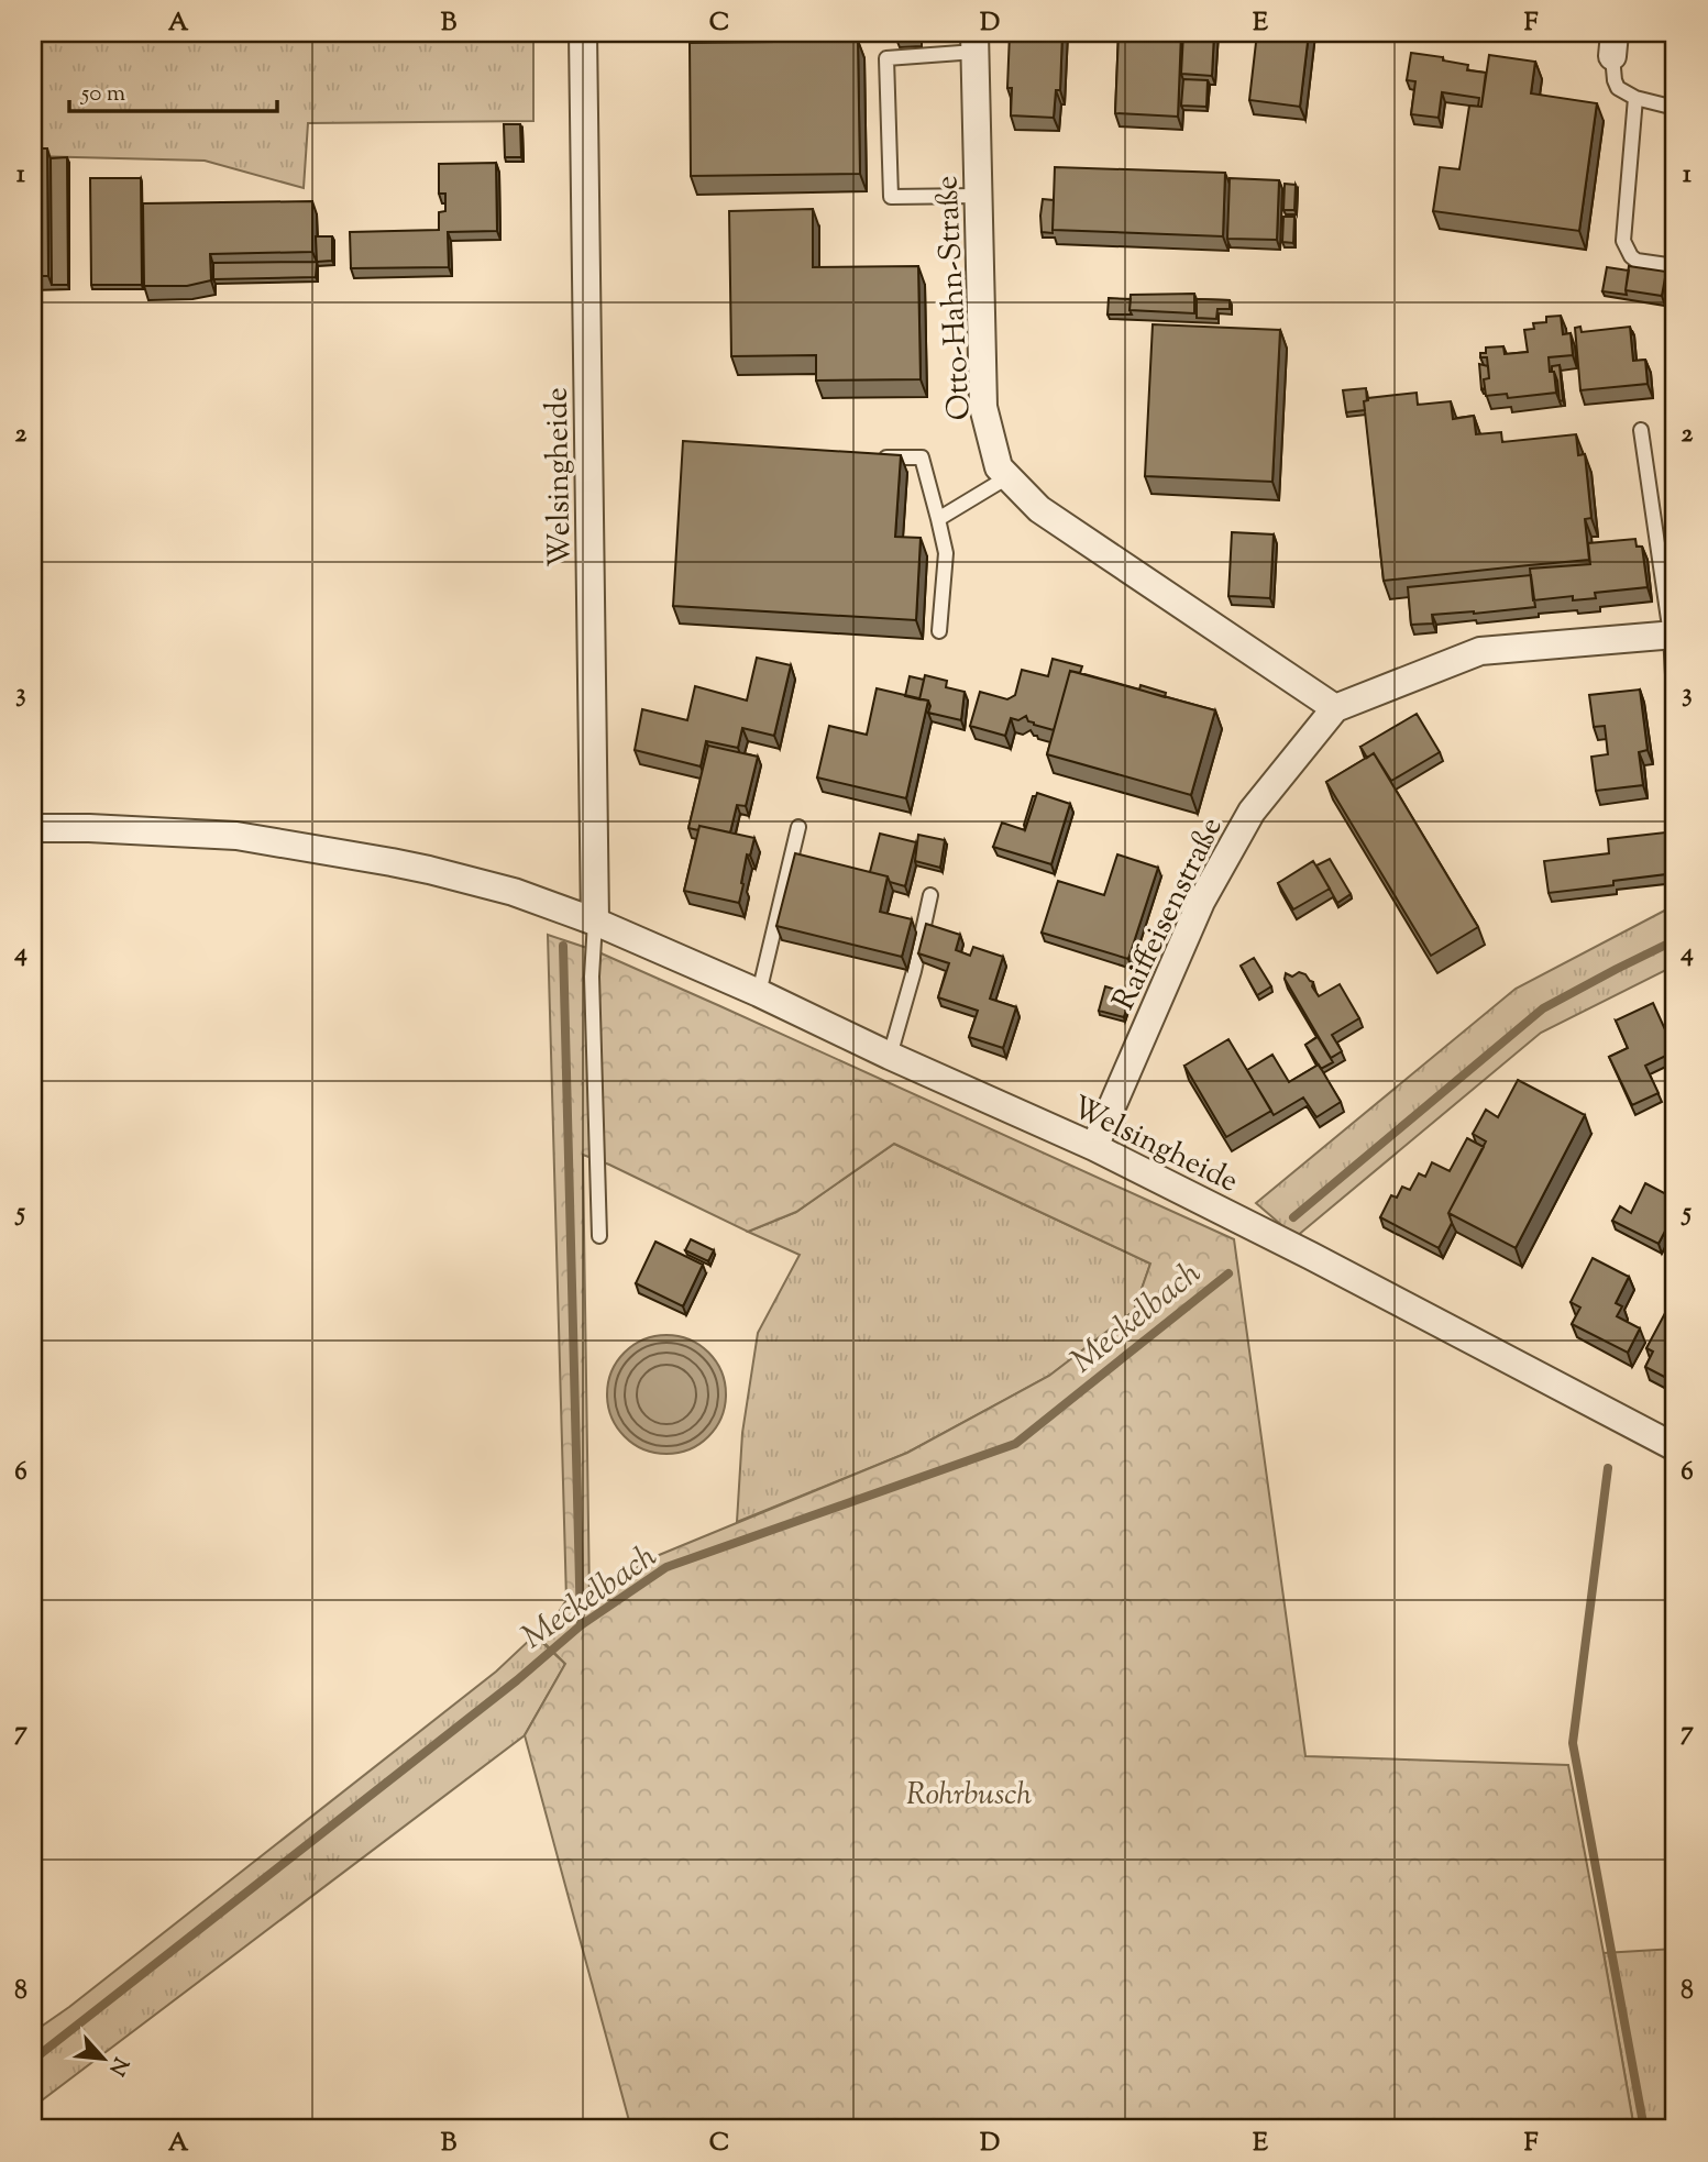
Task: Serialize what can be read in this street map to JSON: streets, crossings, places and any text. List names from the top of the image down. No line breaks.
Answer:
{"streets":{"street":["Otto-Hahn-Straße","Welsingheide","Raiffeisenstraße"]},"crossings":[["Otto-Hahn-Straße","Raiffeisenstraße"],["Welsingheide","Raiffeisenstraße"]],"water":["Meckelbach"],"parks":["Rohrbusch"],"scale_bar":"50 m","north":"bottom right","grid":{"columns":["A","B","C","D","E","F"],"rows":["1","2","3","4","5","6","7","8"]}}
